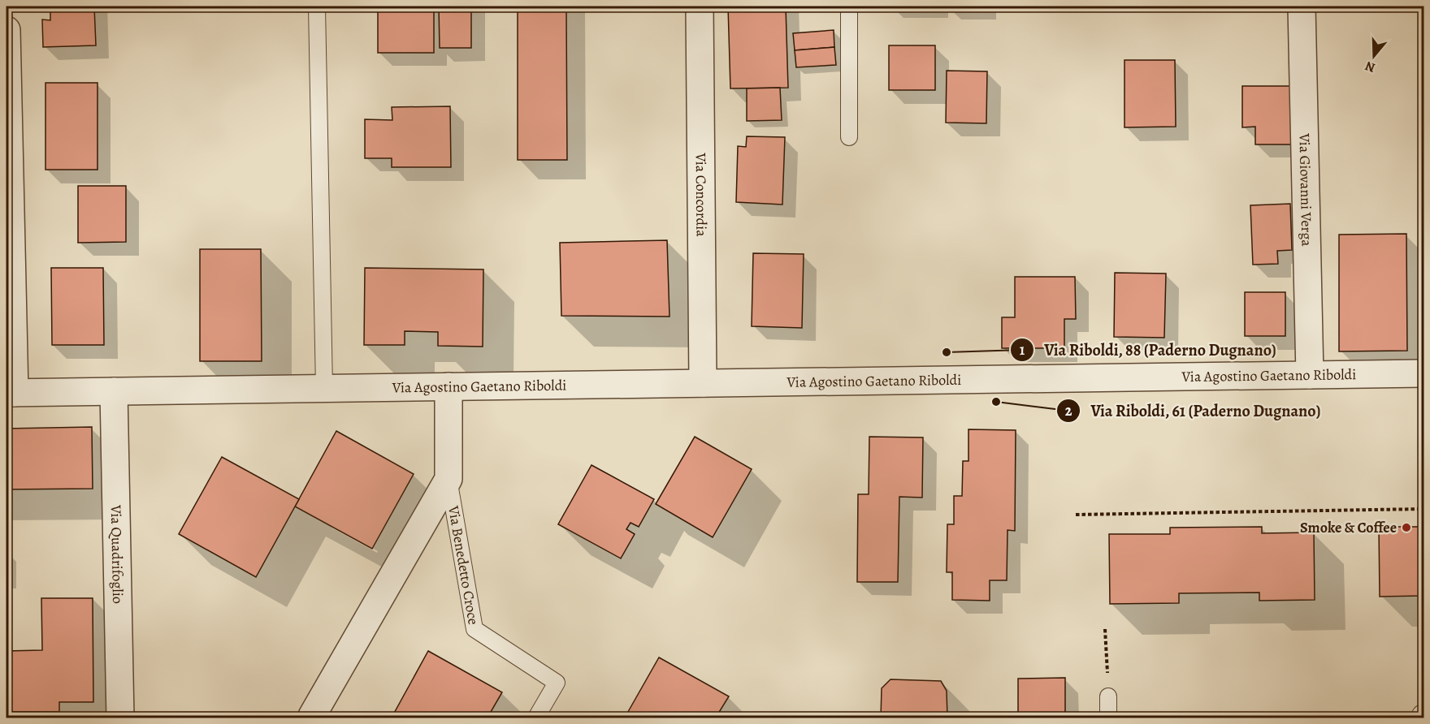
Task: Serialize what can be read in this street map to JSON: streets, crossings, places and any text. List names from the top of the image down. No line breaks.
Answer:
{"streets":{"street":["Via Giovanni Verga","Via Concordia","Via Agostino Gaetano Riboldi","Via Quadrifoglio","Via Benedetto Croce"]},"crossings":[["Via Giovanni Verga","Via Agostino Gaetano Riboldi"],["Via Concordia","Via Agostino Gaetano Riboldi"],["Via Agostino Gaetano Riboldi","Via Quadrifoglio"],["Via Agostino Gaetano Riboldi","Via Benedetto Croce"]],"places":["Via Riboldi, 88 (Paderno Dugnano)","Via Riboldi, 61 (Paderno Dugnano)","Smoke & Coffee"],"north":"bottom"}
